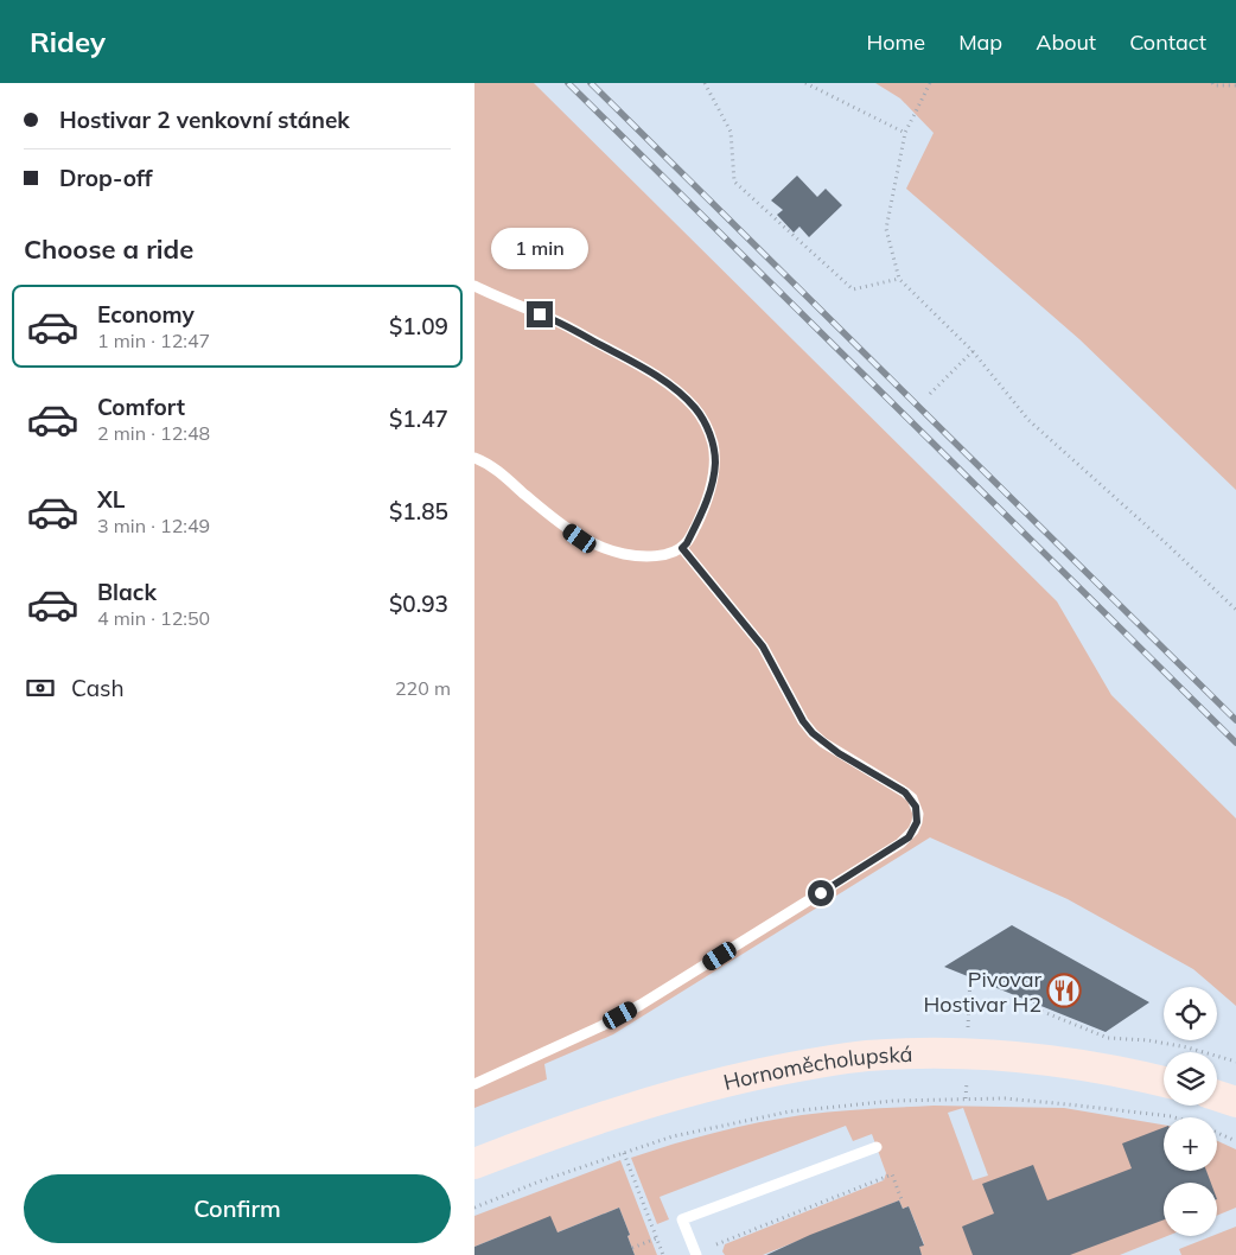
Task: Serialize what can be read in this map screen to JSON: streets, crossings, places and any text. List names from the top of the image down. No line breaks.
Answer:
{"streets":{"street":["Hornoměcholupská"]},"places":{"restaurant":["Pivovar Hostivar H2"]},"page":{"header":"Ridey","nav":["Home","Map","About","Contact"],"banner":["Hostivar 2 venkovní stánek","Drop-off"],"heading":"Choose a ride","bubble":"1 min","list":[{"name":"Economy","note":"1 min · 12:47","value":"$1.09"},{"name":"Comfort","note":"2 min · 12:48","value":"$1.47"},{"name":"XL","note":"3 min · 12:49","value":"$1.85"},{"name":"Black","note":"4 min · 12:50","value":"$0.93"}],"pay":["Cash","220 m"],"map_buttons":["+","−"],"buttons":"Confirm"}}
